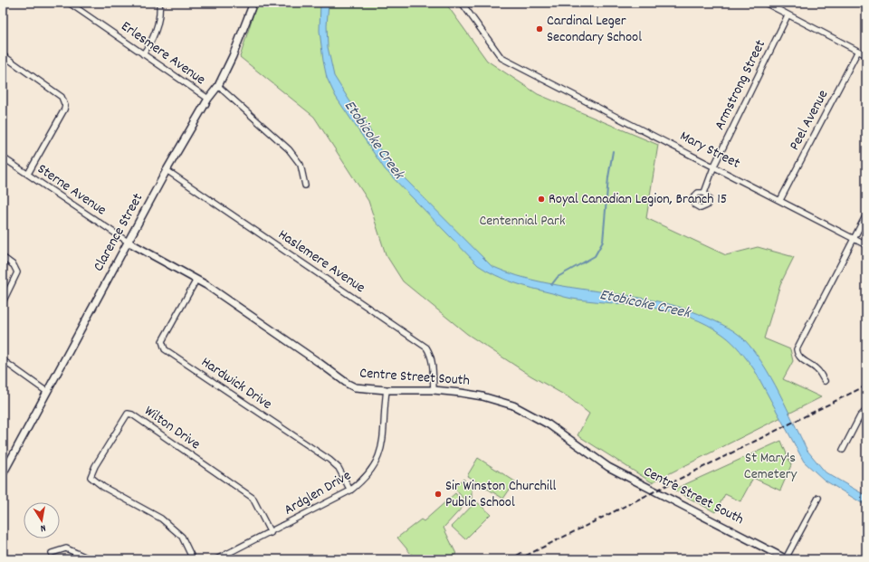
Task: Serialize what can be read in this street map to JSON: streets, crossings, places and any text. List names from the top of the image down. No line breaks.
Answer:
{"streets":{"street":["Erlesmere Avenue","Armstrong Street","Peel Avenue","Mary Street","Sterne Avenue","Clarence Street","Haslemere Avenue","Centre Street South","Hardwick Drive","Wilton Drive","Ardglen Drive"]},"crossings":[["Erlesmere Avenue","Clarence Street"],["Armstrong Street","Mary Street"],["Peel Avenue","Mary Street"],["Sterne Avenue","Clarence Street"],["Sterne Avenue","Centre Street South"],["Clarence Street","Haslemere Avenue"],["Clarence Street","Centre Street South"],["Haslemere Avenue","Centre Street South"],["Centre Street South","Hardwick Drive"],["Centre Street South","Ardglen Drive"],["Hardwick Drive","Ardglen Drive"],["Wilton Drive","Ardglen Drive"]],"water":["Etobicoke Creek"],"parks":["Centennial Park","St Mary's Cemetery"],"places":["Cardinal Leger Secondary School","Royal Canadian Legion, Branch 15","Sir Winston Churchill Public School"],"north":"bottom"}
